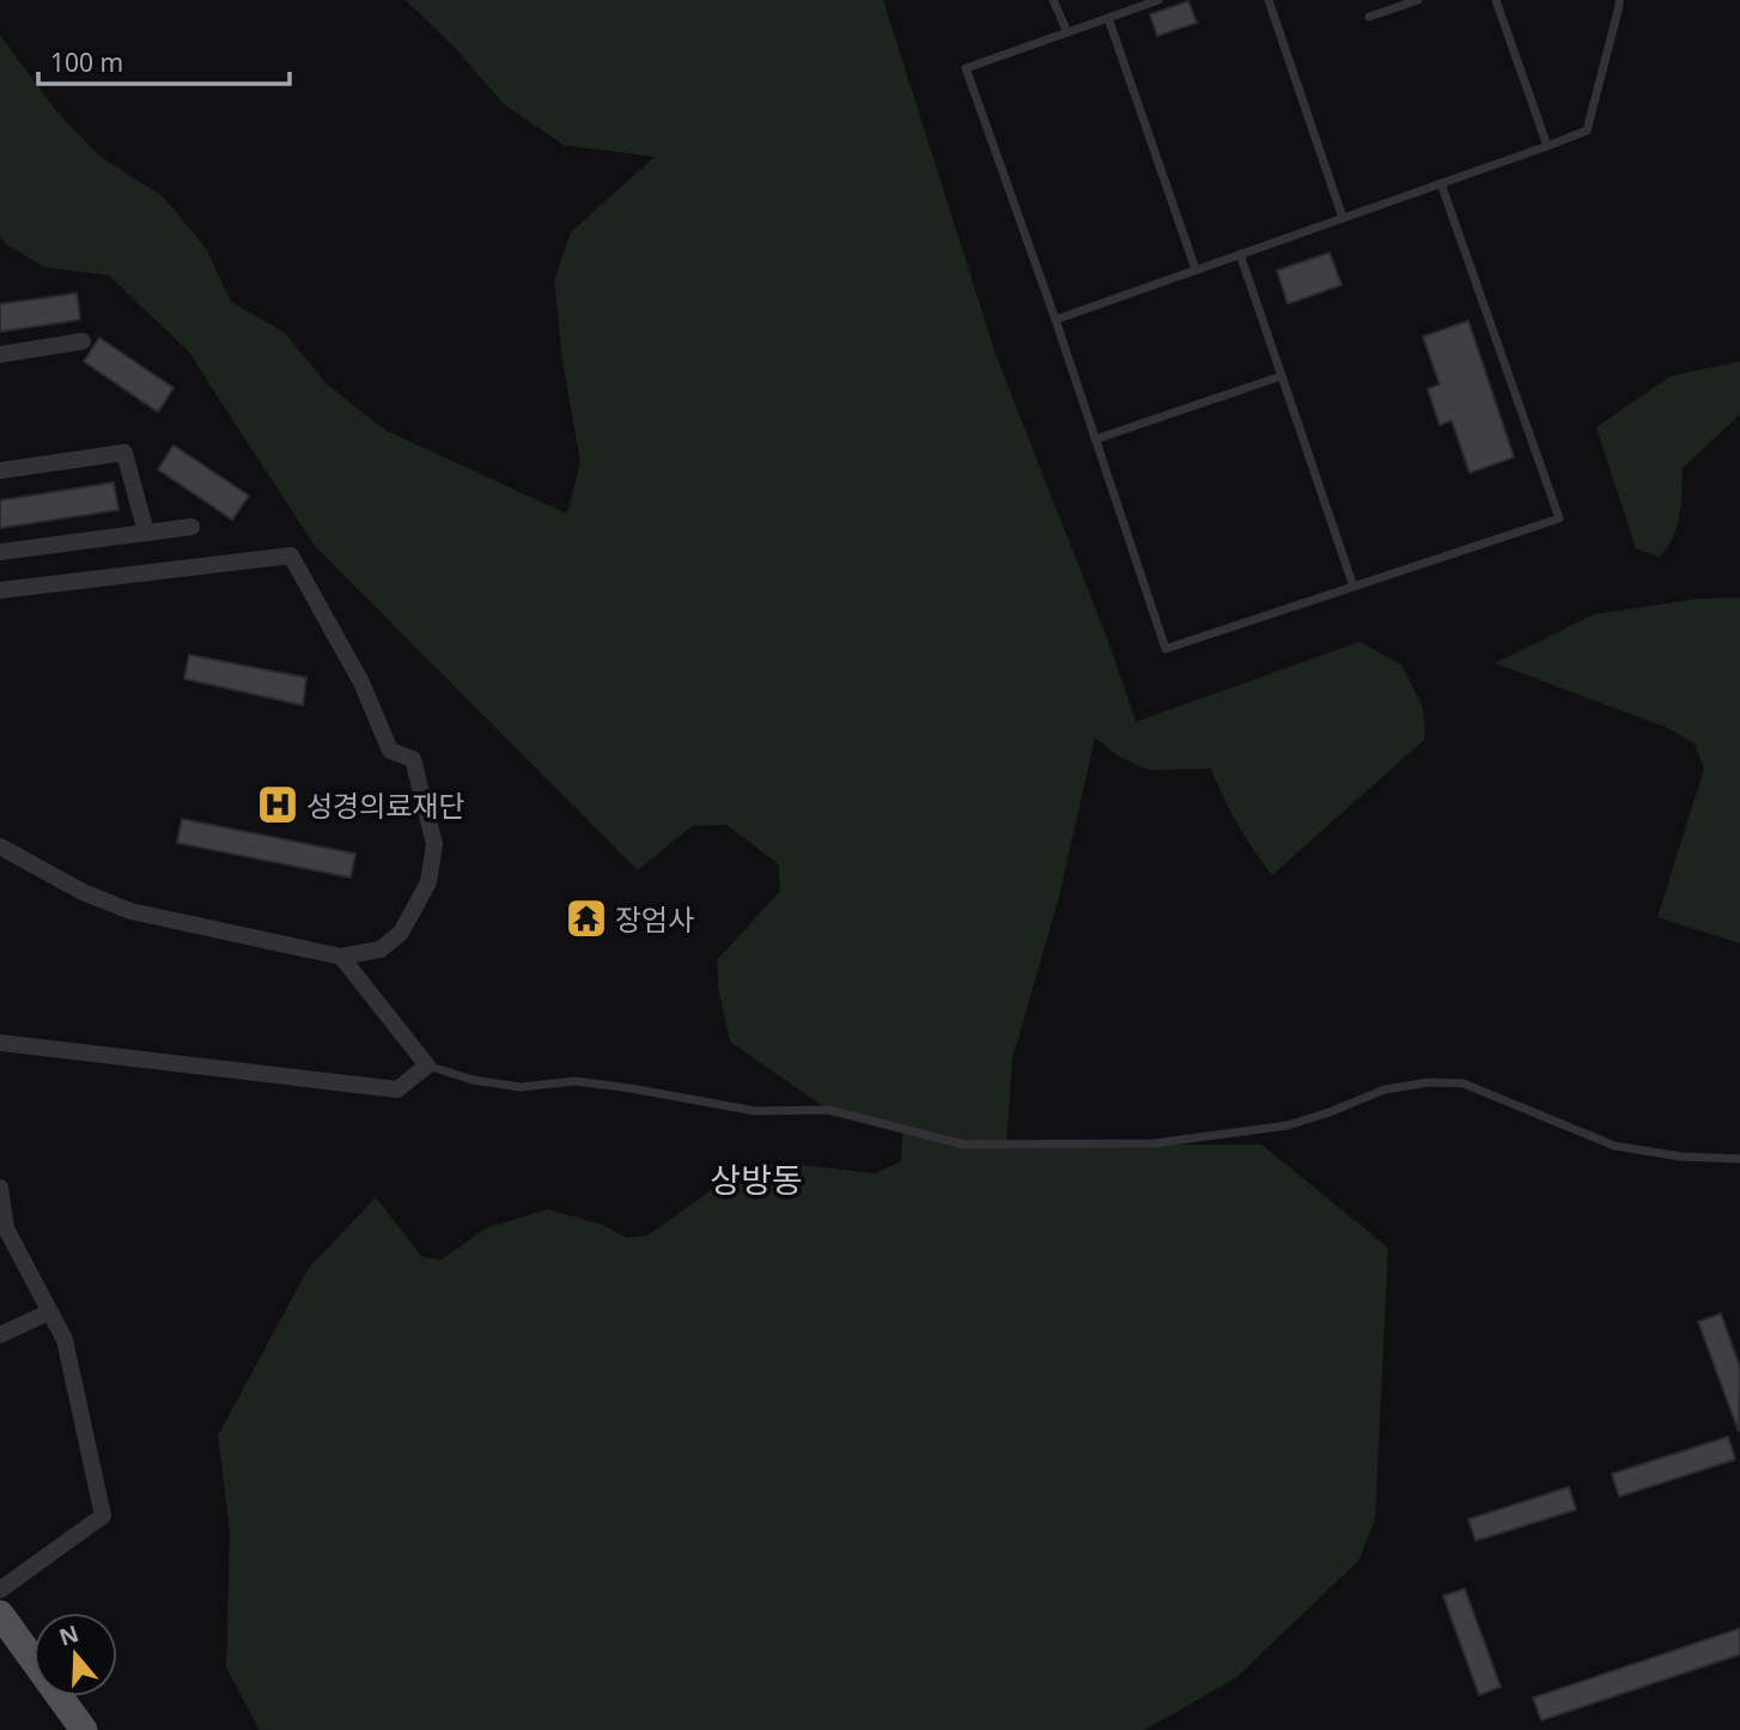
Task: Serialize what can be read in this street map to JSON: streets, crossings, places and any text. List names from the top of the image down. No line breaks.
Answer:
{"districts":["상방동"],"places":{"hospital":["성경의료재단"],"temple":["장엄사"]},"scale_bar":"100 m","north":"top"}
